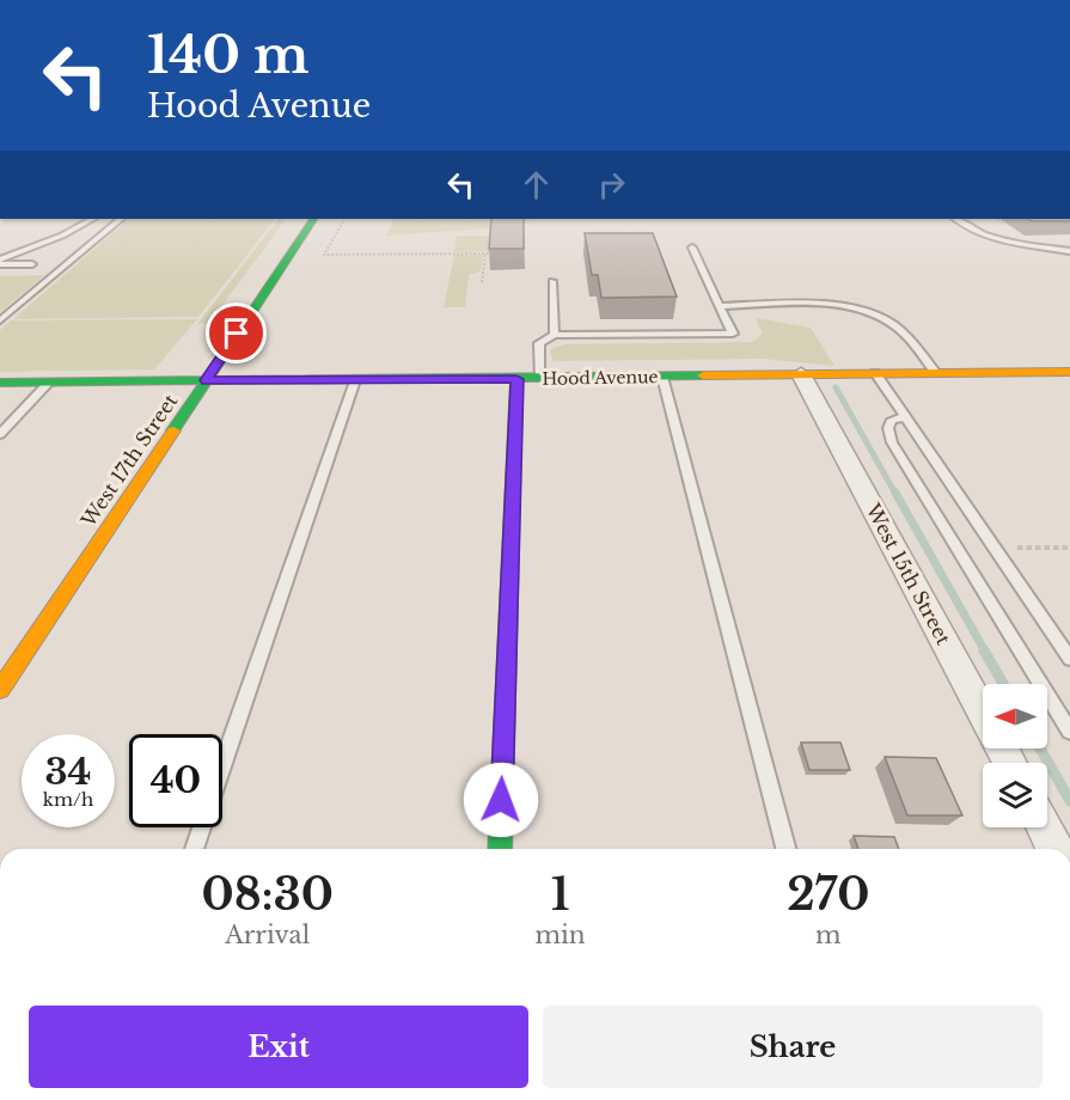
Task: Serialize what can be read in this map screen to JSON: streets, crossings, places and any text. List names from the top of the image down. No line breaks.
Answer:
{"streets":{"street":["Hood Avenue","West 17th Street","West 15th Street"]},"crossings":[["Hood Avenue","West 17th Street"],["Hood Avenue","West 15th Street"]],"north":"left","page":{"turn":["140 m","Hood Avenue"],"speed":"34 km/h","limit":"40","eta":["08:30","Arrival","1","min","270","m"],"buttons":["Exit","Share"]}}
